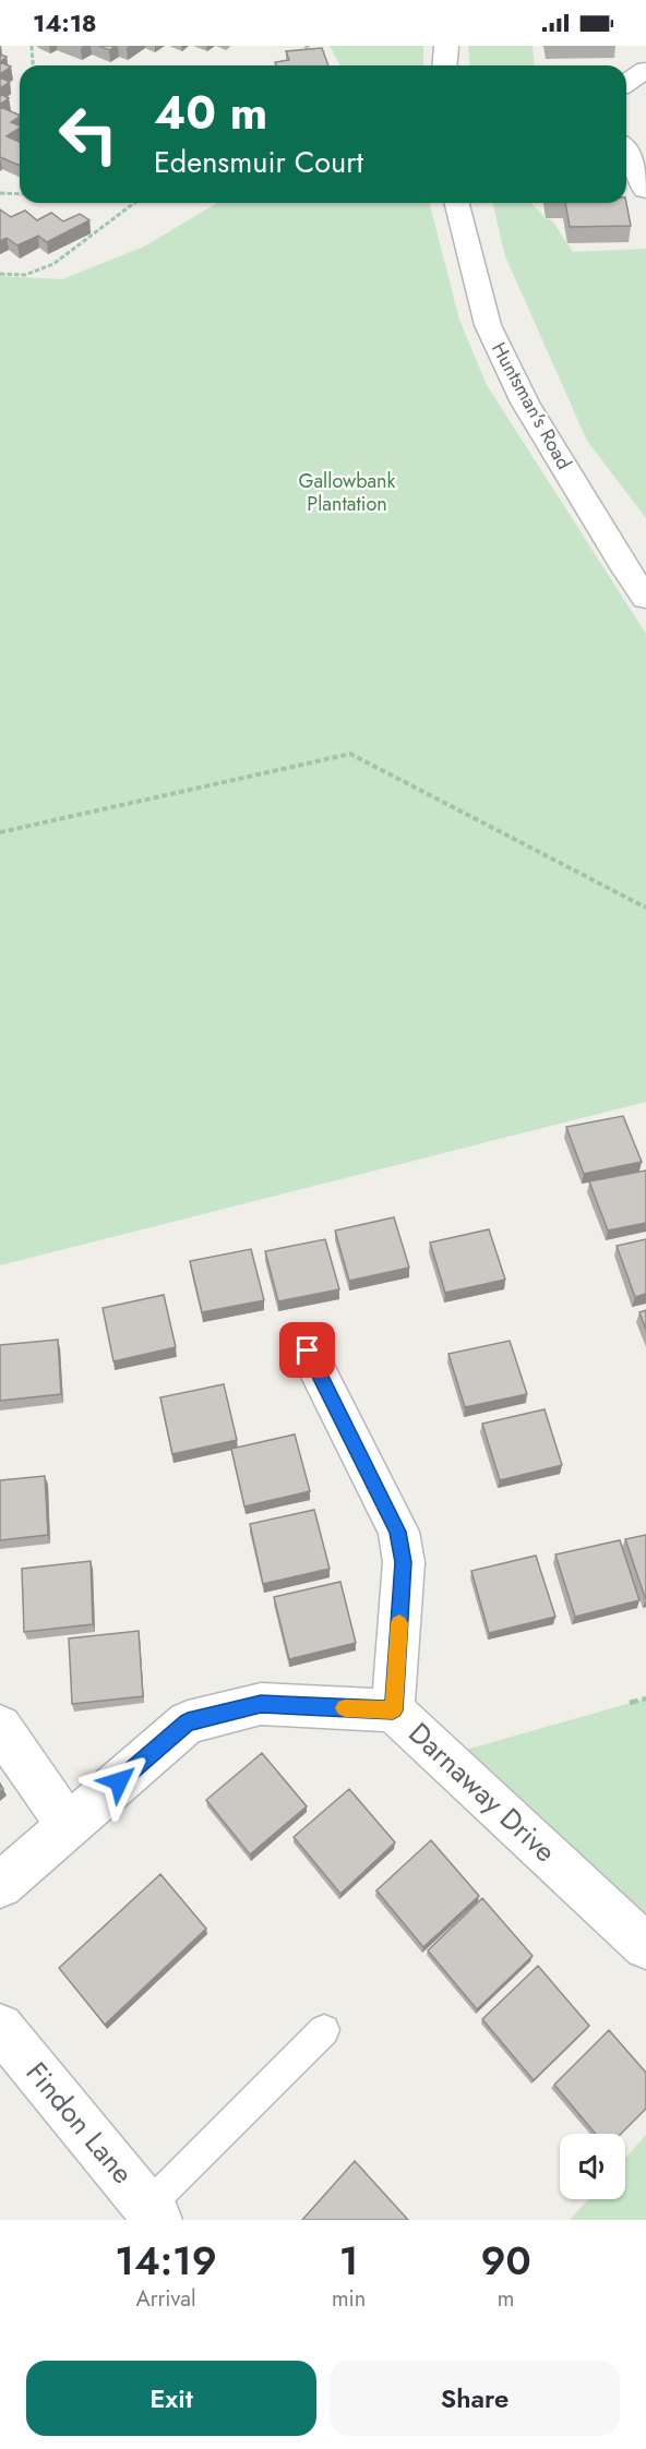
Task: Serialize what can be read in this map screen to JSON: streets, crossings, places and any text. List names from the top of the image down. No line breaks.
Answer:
{"streets":{"street":["Huntsman's Road","Darnaway Drive","Findon Lane"]},"parks":["Gallowbank Plantation"],"page":{"status":"14:18","turn":["40 m","Edensmuir Court"],"eta":["14:19","Arrival","1","min","90","m"],"buttons":["Exit","Share"]}}
